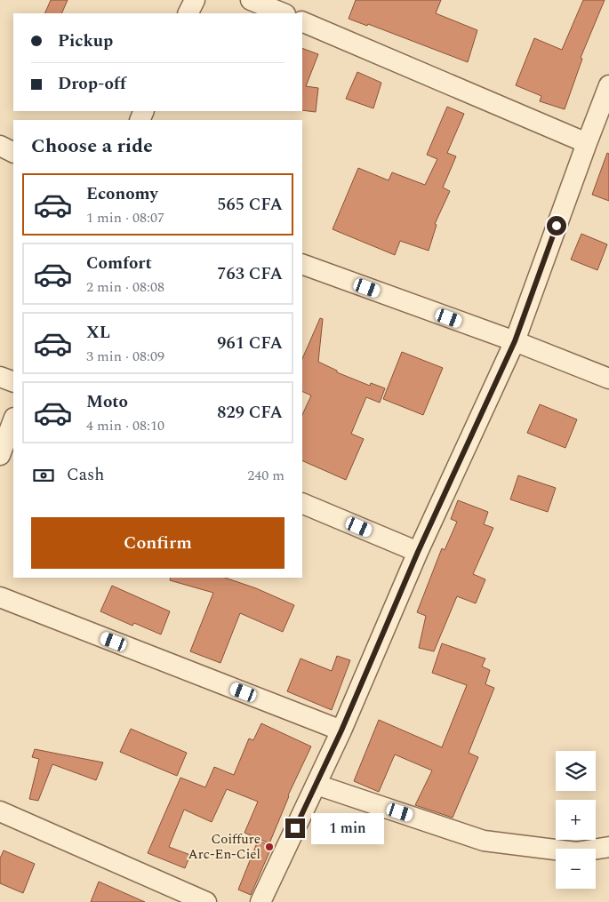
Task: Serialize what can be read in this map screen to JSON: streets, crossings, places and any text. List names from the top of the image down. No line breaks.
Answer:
{"places":["Coiffure Arc-En-Ciel"],"page":{"banner":["Pickup","Drop-off"],"heading":"Choose a ride","list":[{"name":"Economy","note":"1 min · 08:07","value":"565 CFA"},{"name":"Comfort","note":"2 min · 08:08","value":"763 CFA"},{"name":"XL","note":"3 min · 08:09","value":"961 CFA"},{"name":"Moto","note":"4 min · 08:10","value":"829 CFA"}],"pay":["Cash","240 m"],"buttons":"Confirm","map_buttons":["+","−"],"bubble":"1 min"}}
